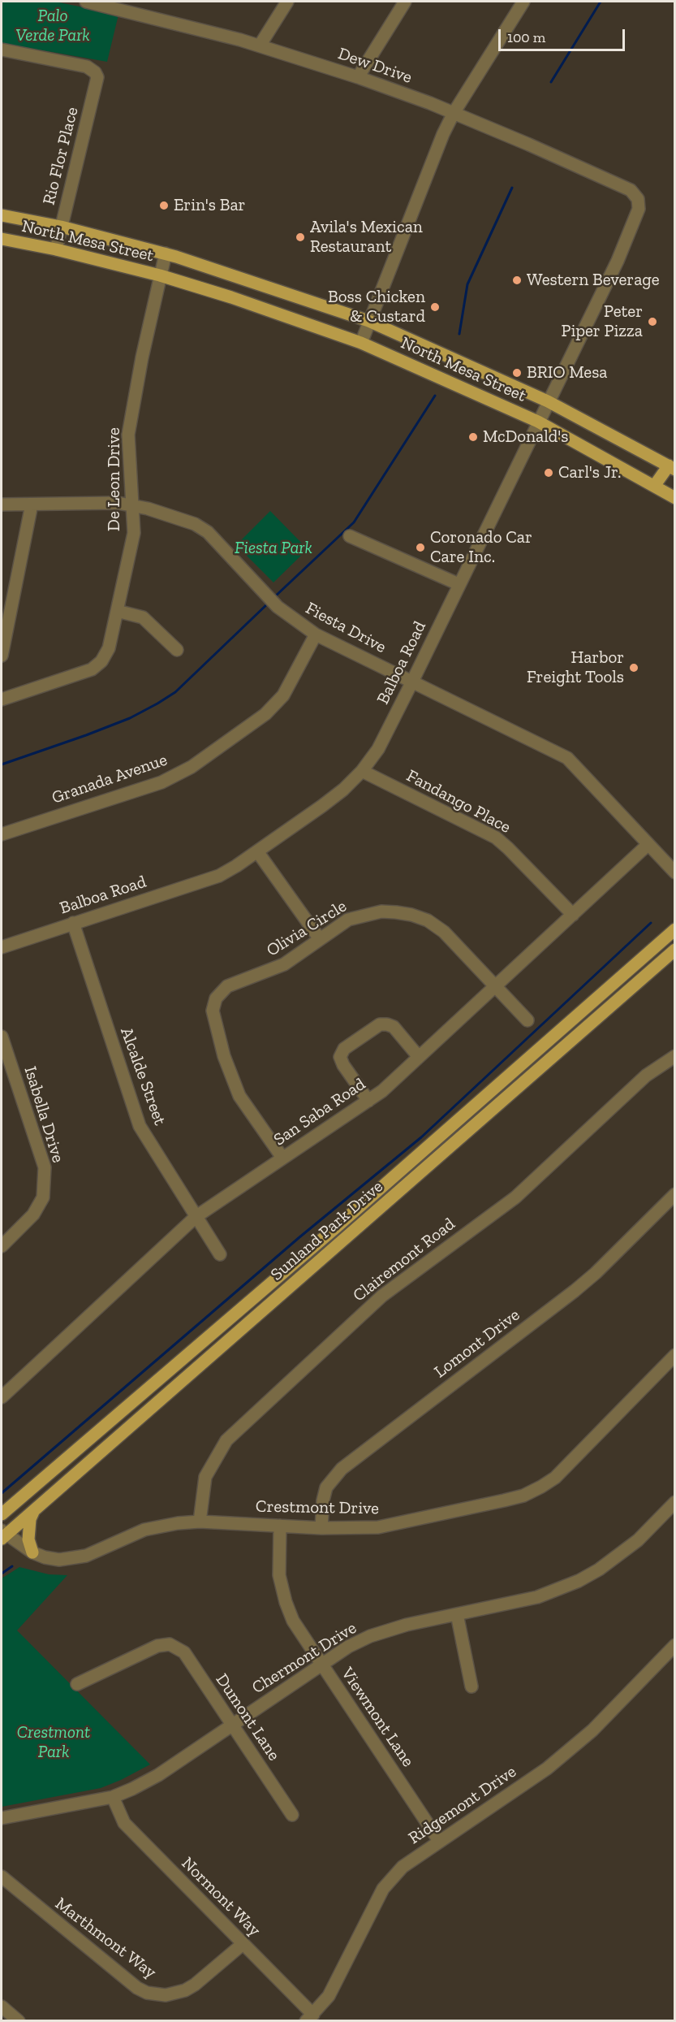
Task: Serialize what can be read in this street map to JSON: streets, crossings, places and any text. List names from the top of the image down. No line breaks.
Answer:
{"streets":{"main road":["North Mesa Street","Sunland Park Drive"],"street":["Dew Drive","Rio Flor Place","De Leon Drive","Fiesta Drive","Balboa Road","Granada Avenue","Fandango Place","Olivia Circle","Alcalde Street","San Saba Road","Isabella Drive","Clairemont Road","Lomont Drive","Crestmont Drive","Chermont Drive","Dumont Lane","Viewmont Lane","Ridgemont Drive","Normont Way","Marthmont Way"]},"crossings":[["Dew Drive","Balboa Road"],["Rio Flor Place","North Mesa Street"],["North Mesa Street","De Leon Drive"],["North Mesa Street","Balboa Road"],["De Leon Drive","Fiesta Drive"],["Fiesta Drive","Balboa Road"],["Fiesta Drive","Granada Avenue"],["Fiesta Drive","San Saba Road"],["Balboa Road","Fandango Place"],["Balboa Road","Alcalde Street"],["Fandango Place","San Saba Road"],["Olivia Circle","San Saba Road"],["Alcalde Street","San Saba Road"],["Sunland Park Drive","Crestmont Drive"],["Clairemont Road","Crestmont Drive"],["Lomont Drive","Crestmont Drive"],["Crestmont Drive","Viewmont Lane"],["Chermont Drive","Dumont Lane"],["Chermont Drive","Viewmont Lane"],["Chermont Drive","Normont Way"],["Viewmont Lane","Ridgemont Drive"],["Ridgemont Drive","Normont Way"],["Normont Way","Marthmont Way"]],"parks":["Palo Verde Park","Fiesta Park","Crestmont Park"],"places":["Erin's Bar","Avila's Mexican Restaurant","Western Beverage","Boss Chicken & Custard","Peter Piper Pizza","BRIO Mesa","McDonald's","Carl's Jr.","Coronado Car Care Inc.","Harbor Freight Tools"],"scale_bar":"100 m"}
